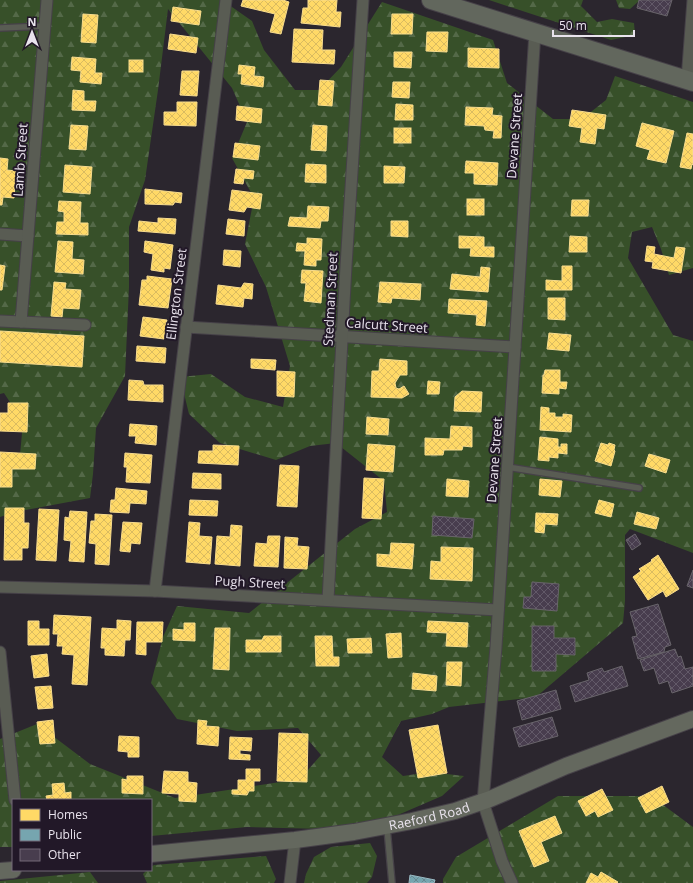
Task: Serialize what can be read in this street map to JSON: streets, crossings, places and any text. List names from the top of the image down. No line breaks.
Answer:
{"streets":{"main road":["Raeford Road"],"street":["Devane Street","Lamb Street","Ellington Street","Stedman Street","Calcutt Street","Pugh Street"]},"crossings":[["Devane Street","Calcutt Street"],["Devane Street","Pugh Street"],["Devane Street","Raeford Road"],["Ellington Street","Calcutt Street"],["Ellington Street","Pugh Street"],["Stedman Street","Calcutt Street"],["Stedman Street","Pugh Street"]],"legend":["Homes","Public","Other"],"scale_bar":"50 m","north":"top"}
